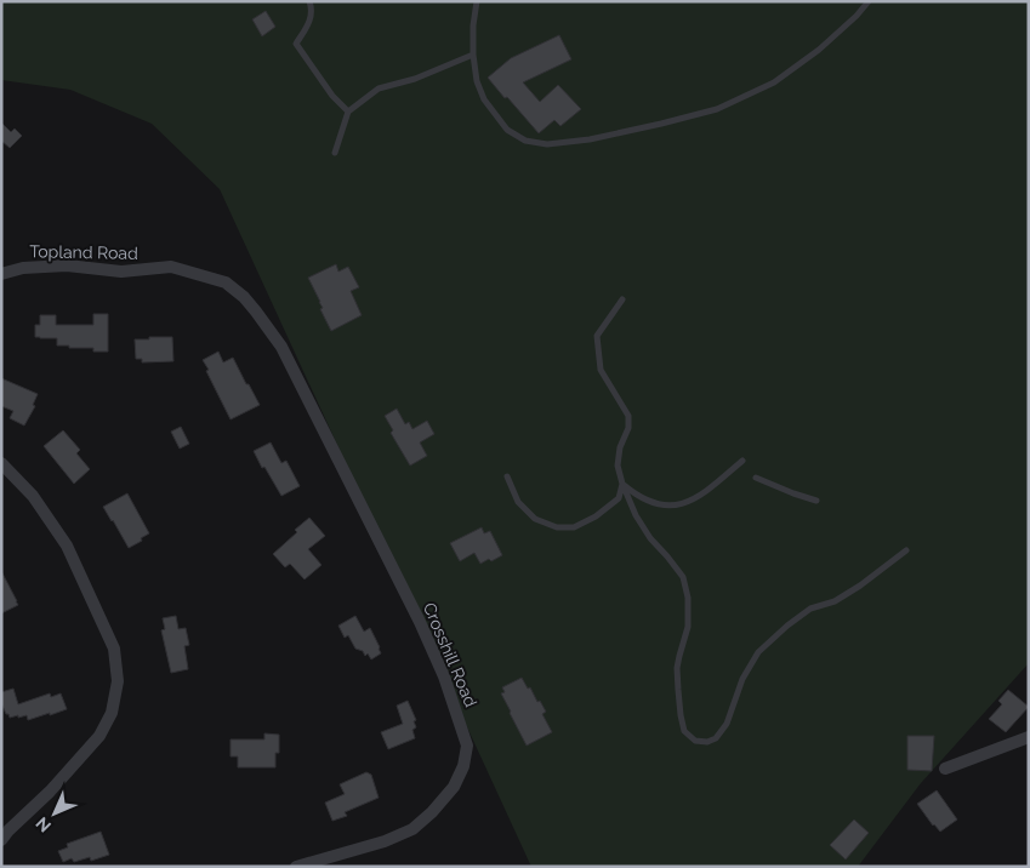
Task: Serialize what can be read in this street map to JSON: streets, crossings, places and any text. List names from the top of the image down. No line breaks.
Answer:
{"streets":{"street":["Topland Road","Crosshill Road"]},"crossings":[["Topland Road","Crosshill Road"]],"north":"bottom left"}
